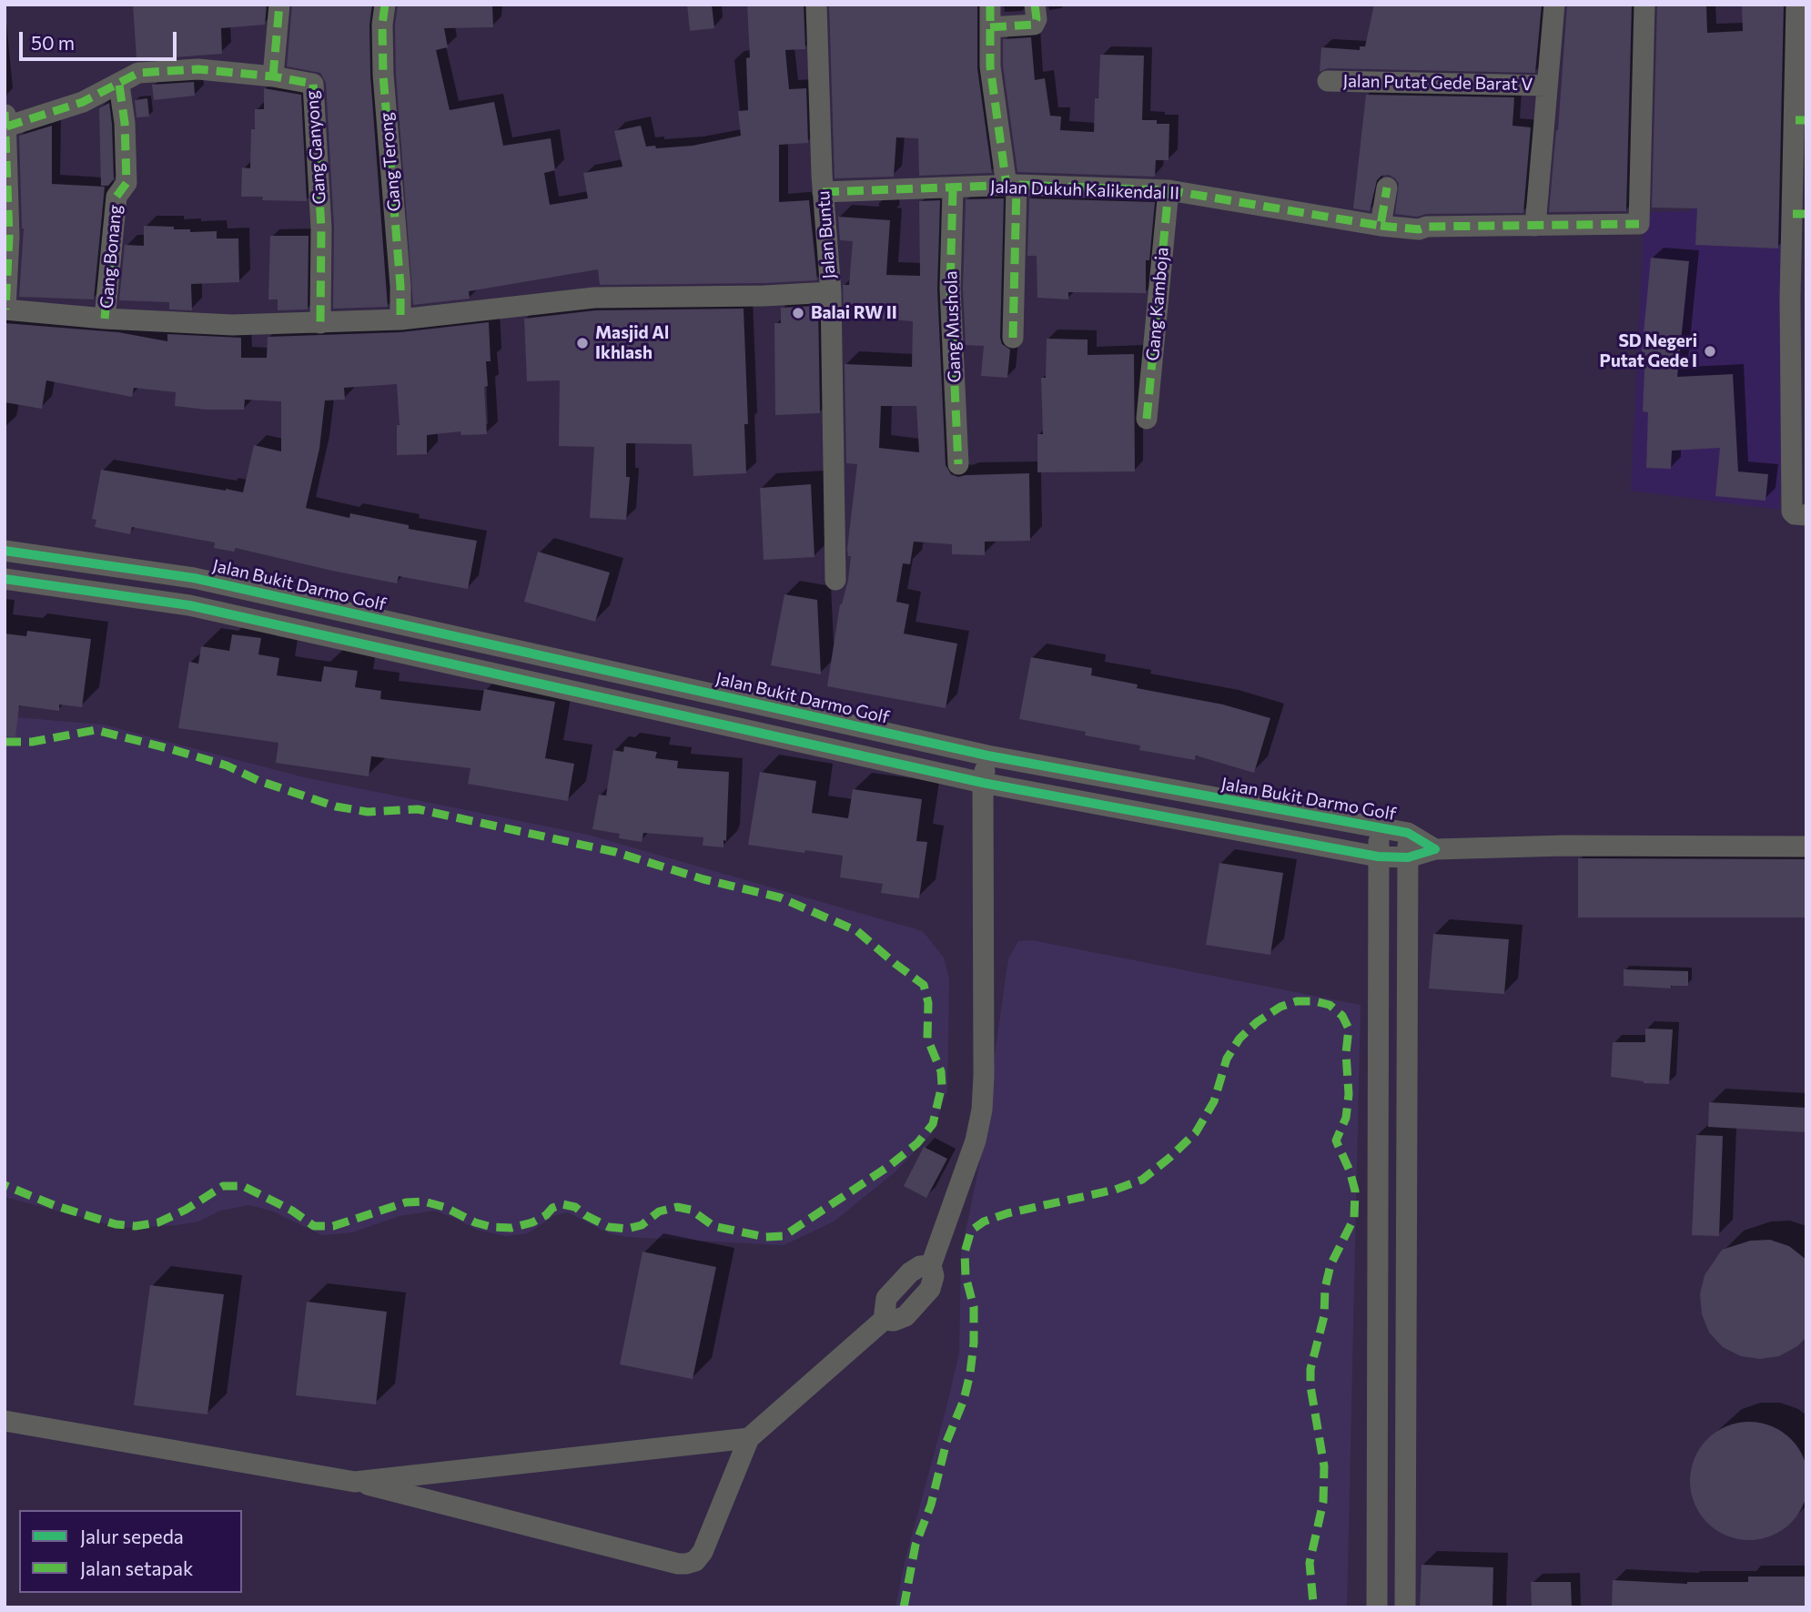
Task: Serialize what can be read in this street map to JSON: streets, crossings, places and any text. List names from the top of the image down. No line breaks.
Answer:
{"streets":{"street":["Jalan Putat Gede Barat V","Gang Ganyong","Gang Terong","Jalan Dukuh Kalikendal II","Jalan Buntu","Gang Bonang","Gang Kamboja","Gang Mushola","Jalan Bukit Darmo Golf"]},"crossings":[["Jalan Putat Gede Barat V","Jalan Dukuh Kalikendal II"],["Gang Ganyong","Gang Bonang"],["Jalan Dukuh Kalikendal II","Jalan Buntu"],["Jalan Dukuh Kalikendal II","Gang Kamboja"],["Jalan Dukuh Kalikendal II","Gang Mushola"]],"places":["Balai RW II","Masjid Al Ikhlash","SD Negeri Putat Gede I"],"legend":["Jalur sepeda","Jalan setapak"],"scale_bar":"50 m"}
